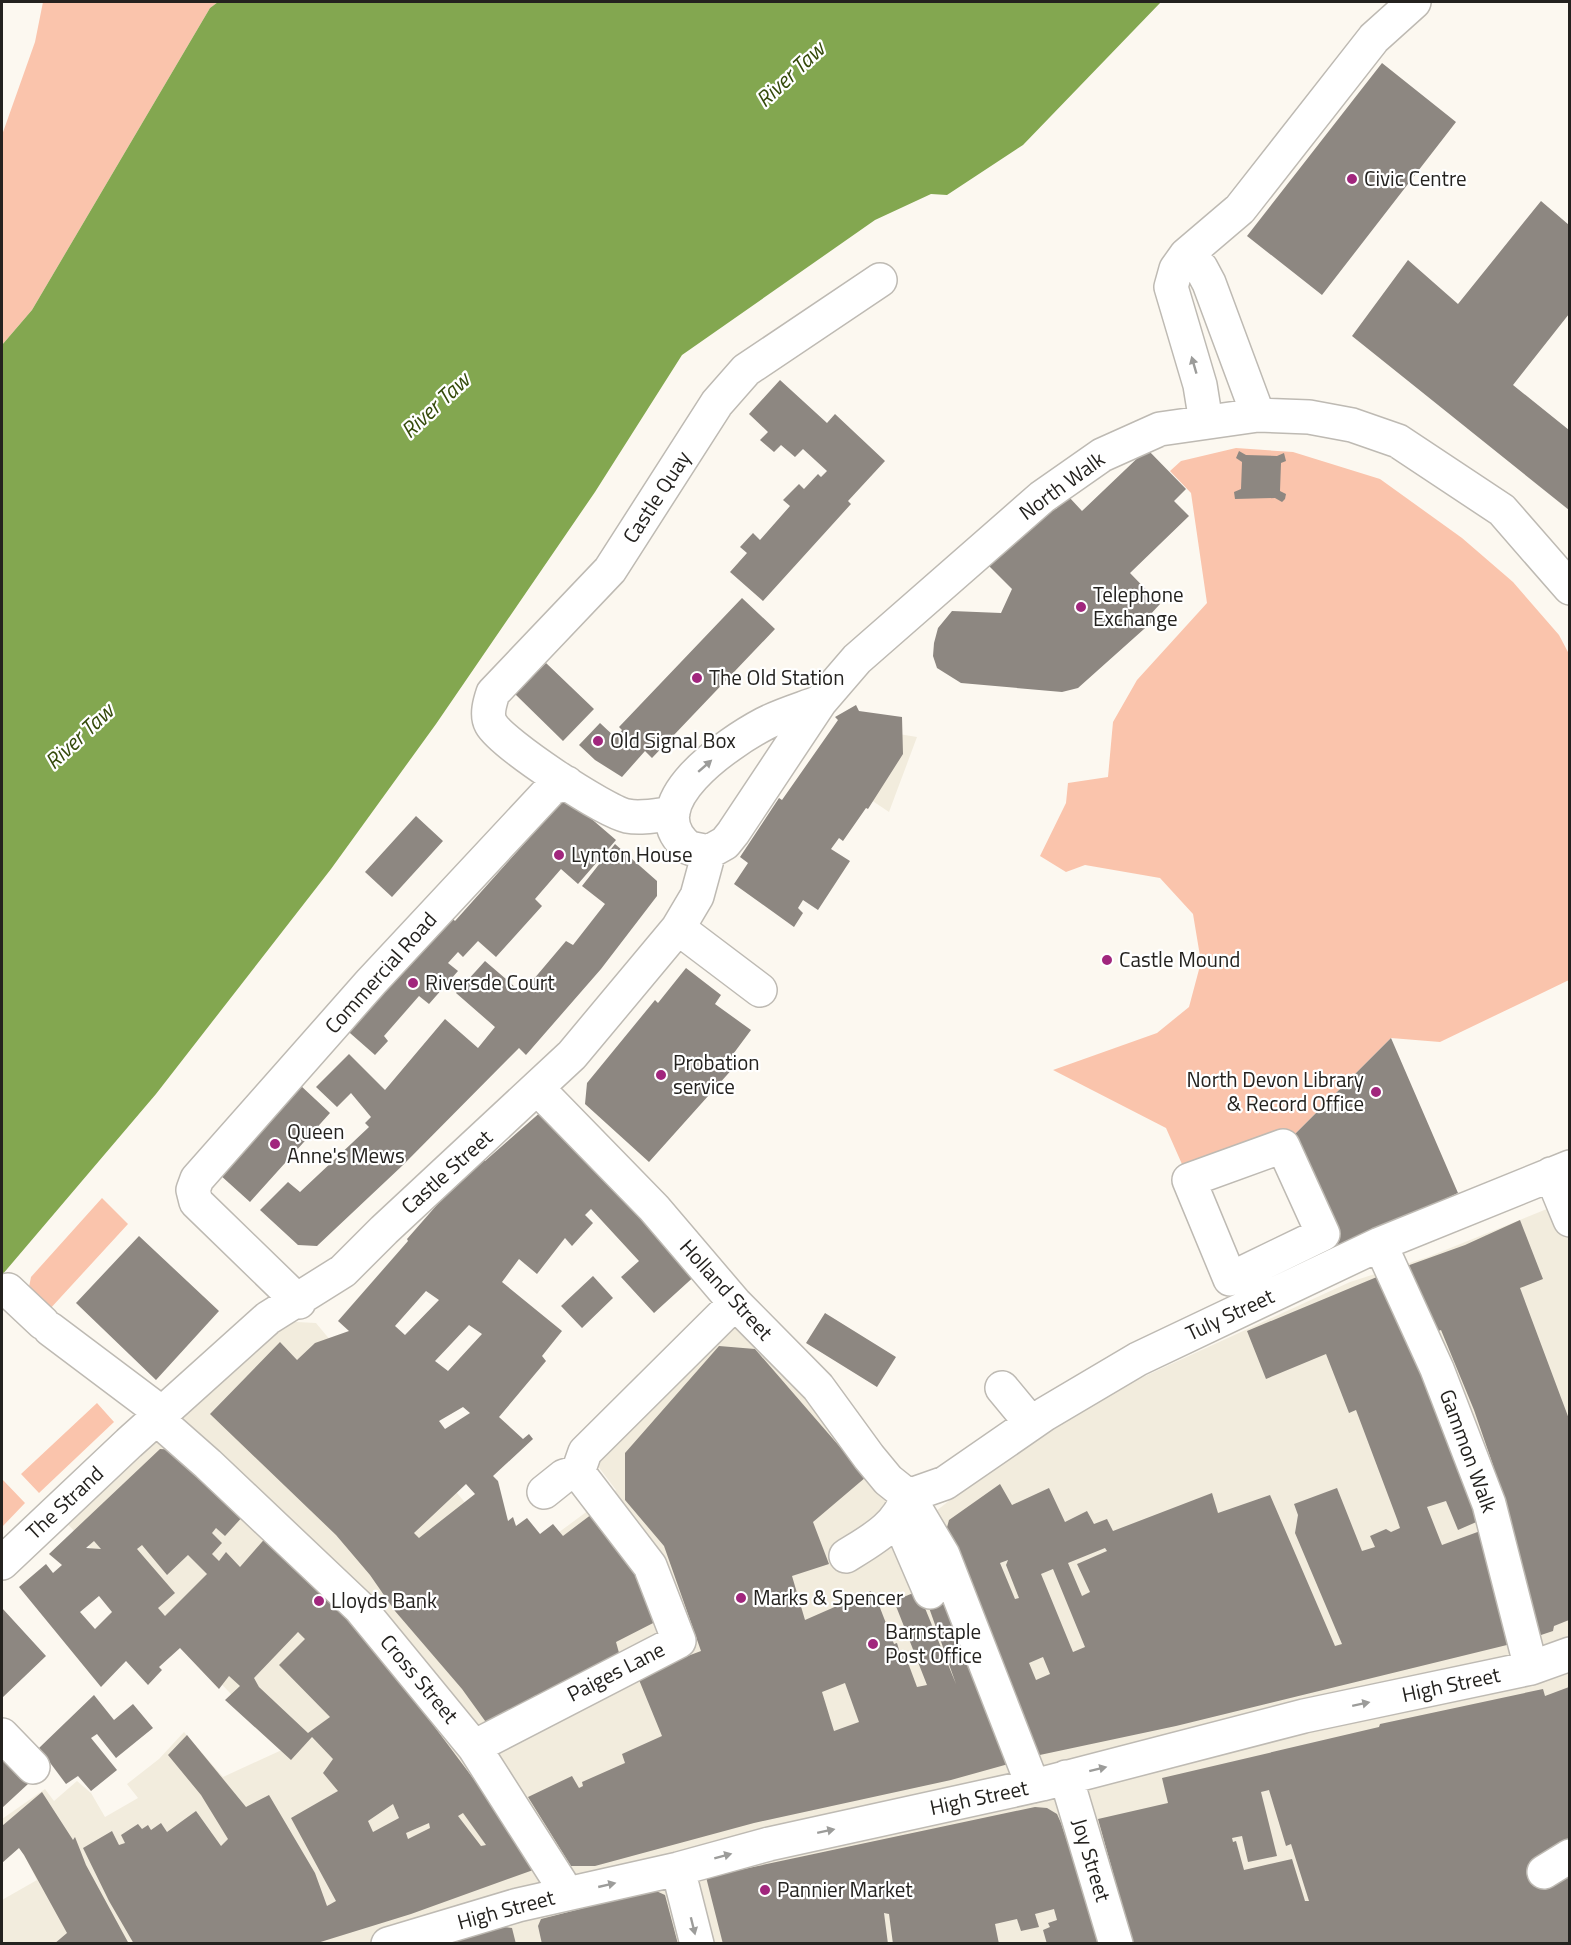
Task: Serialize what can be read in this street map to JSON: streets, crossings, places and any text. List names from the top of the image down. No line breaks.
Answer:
{"streets":{"street":["North Walk","Castle Quay","Commercial Road","Castle Street","Holland Street","Tuly Street","Gammon Walk","The Strand","Paiges Lane","Cross Street","High Street","Joy Street"]},"crossings":[["North Walk","Castle Street"],["Castle Quay","Commercial Road"],["Commercial Road","Castle Street"],["Castle Street","Holland Street"],["Castle Street","The Strand"],["Castle Street","Cross Street"],["Holland Street","Tuly Street"],["Holland Street","High Street"],["Holland Street","Joy Street"],["Tuly Street","Gammon Walk"],["Gammon Walk","High Street"],["Paiges Lane","Cross Street"],["Cross Street","High Street"],["High Street","Joy Street"]],"one_way":["High Street"],"water":["River Taw"],"places":["Civic Centre","Telephone Exchange","The Old Station","Old Signal Box","Lynton House","Castle Mound","Riversde Court","Probation service","North Devon Library & Record Office","Queen Anne's Mews","Marks & Spencer","Lloyds Bank","Barnstaple Post Office","Pannier Market"]}
